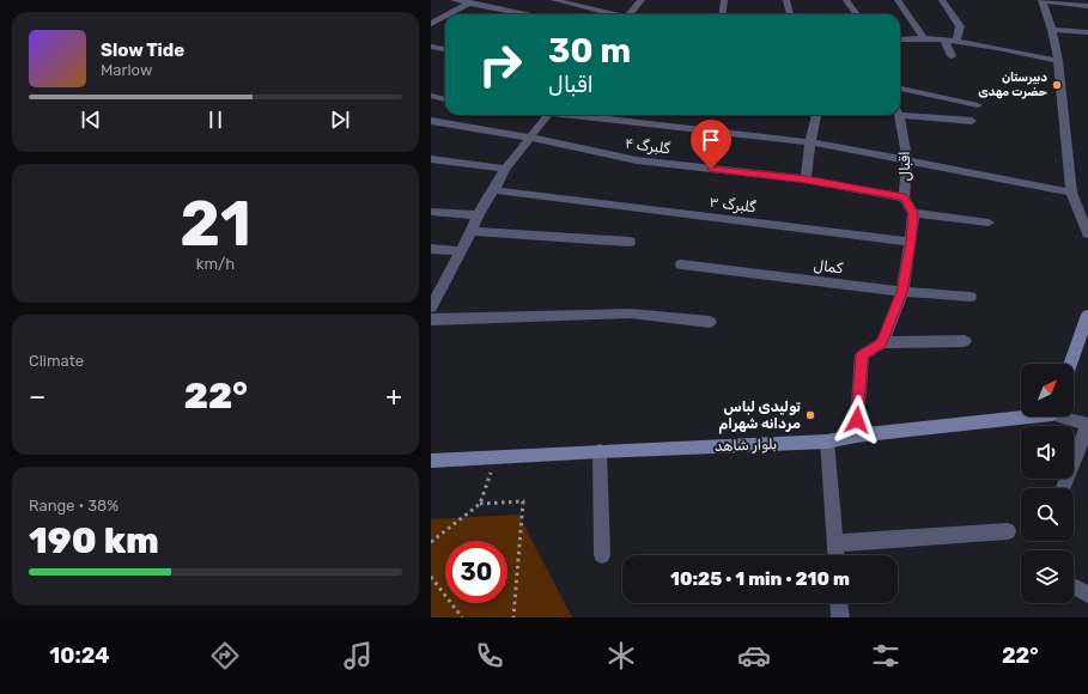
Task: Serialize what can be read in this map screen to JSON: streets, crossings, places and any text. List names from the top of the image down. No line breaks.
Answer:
{"streets":{"main road":["بلوار شاهد"],"street":["گلبرگ ۴","اقبال","گلبرگ ۳","کمال"]},"crossings":[["گلبرگ ۴","اقبال"]],"places":["دبیرستان حضرت مهدی","تولیدی لباس مردانه شهرام"],"north":"top right","page":{"turn":["30 m","اقبال"],"song":["Slow Tide","Marlow"],"tile":[["21","km/h"],"Climate",["Range · 38%","190 km"]],"heat":["−","22°","+"],"limit":"30","trip":"10:25 · 1 min · 210 m","tabs":["10:24","22°"]}}
